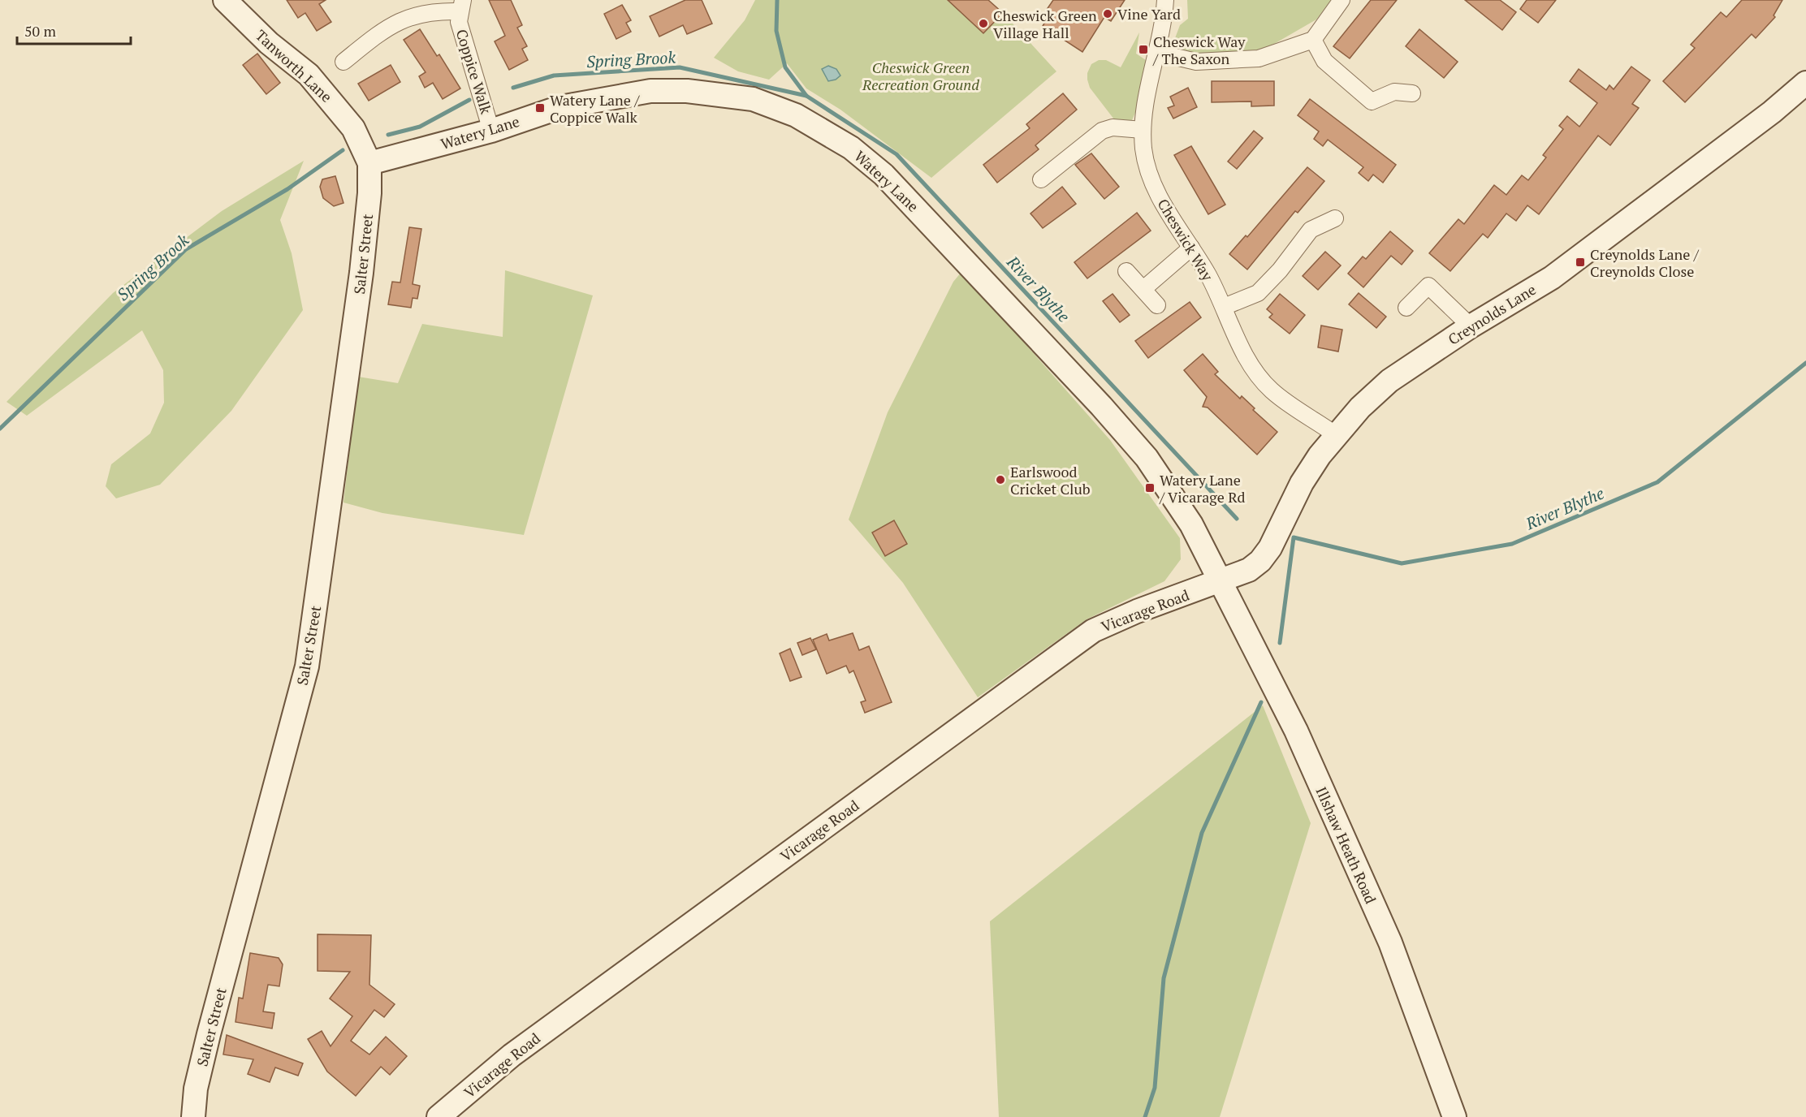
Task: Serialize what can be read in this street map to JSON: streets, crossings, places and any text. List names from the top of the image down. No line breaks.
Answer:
{"streets":{"street":["Tanworth Lane","Coppice Walk","Watery Lane","Cheswick Way","Salter Street","Creynolds Lane","Vicarage Road","Illshaw Heath Road"]},"crossings":[["Tanworth Lane","Watery Lane"],["Tanworth Lane","Salter Street"],["Coppice Walk","Watery Lane"],["Watery Lane","Salter Street"],["Watery Lane","Creynolds Lane"],["Watery Lane","Vicarage Road"],["Watery Lane","Illshaw Heath Road"],["Cheswick Way","Creynolds Lane"],["Creynolds Lane","Vicarage Road"],["Creynolds Lane","Illshaw Heath Road"],["Vicarage Road","Illshaw Heath Road"]],"water":["Spring Brook","River Blythe"],"parks":["Cheswick Green Recreation Ground"],"places":{"other":["Vine Yard","Cheswick Green Village Hall","Earlswood Cricket Club"],"transit":["Cheswick Way / The Saxon","Watery Lane / Coppice Walk","Creynolds Lane / Creynolds Close","Watery Lane / Vicarage Rd"]},"scale_bar":"50 m"}
